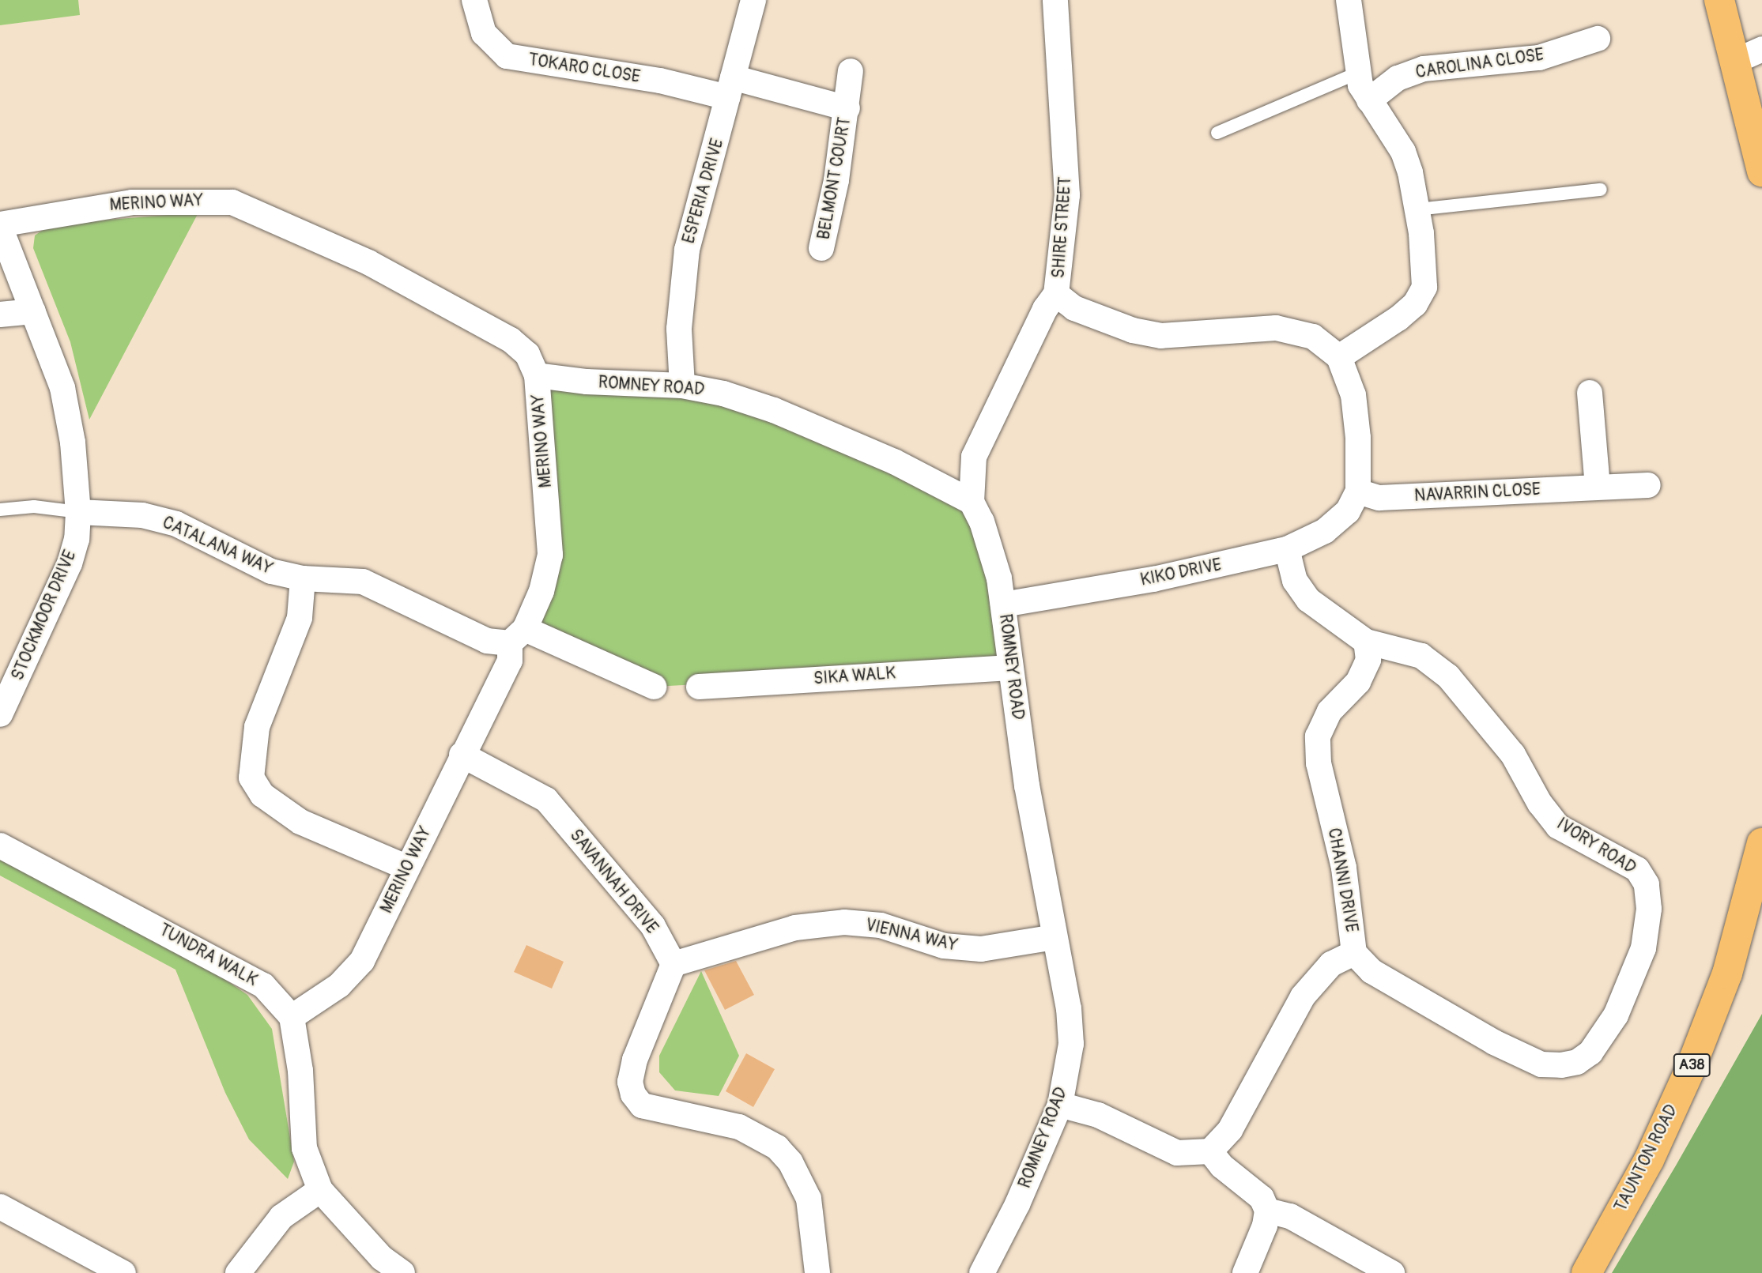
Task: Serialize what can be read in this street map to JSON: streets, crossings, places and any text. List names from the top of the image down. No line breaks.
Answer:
{"streets":{"main road":["A38","TAUNTON ROAD"],"street":["CAROLINA CLOSE","TOKARO CLOSE","BELMONT COURT","ESPERIA DRIVE","MERINO WAY","SHIRE STREET","ROMNEY ROAD","NAVARRIN CLOSE","CATALANA WAY","KIKO DRIVE","STOCKMOOR DRIVE","SIKA WALK","IVORY ROAD","CHANNI DRIVE","SAVANNAH DRIVE","VIENNA WAY","TUNDRA WALK"]},"crossings":[["TOKARO CLOSE","BELMONT COURT"],["TOKARO CLOSE","ESPERIA DRIVE"],["BELMONT COURT","ESPERIA DRIVE"],["ESPERIA DRIVE","ROMNEY ROAD"],["MERINO WAY","ROMNEY ROAD"],["MERINO WAY","CATALANA WAY"],["MERINO WAY","STOCKMOOR DRIVE"],["MERINO WAY","SAVANNAH DRIVE"],["MERINO WAY","TUNDRA WALK"],["SHIRE STREET","ROMNEY ROAD"],["ROMNEY ROAD","KIKO DRIVE"],["ROMNEY ROAD","SIKA WALK"],["ROMNEY ROAD","VIENNA WAY"],["NAVARRIN CLOSE","KIKO DRIVE"],["CATALANA WAY","STOCKMOOR DRIVE"],["IVORY ROAD","CHANNI DRIVE"],["SAVANNAH DRIVE","VIENNA WAY"]]}
